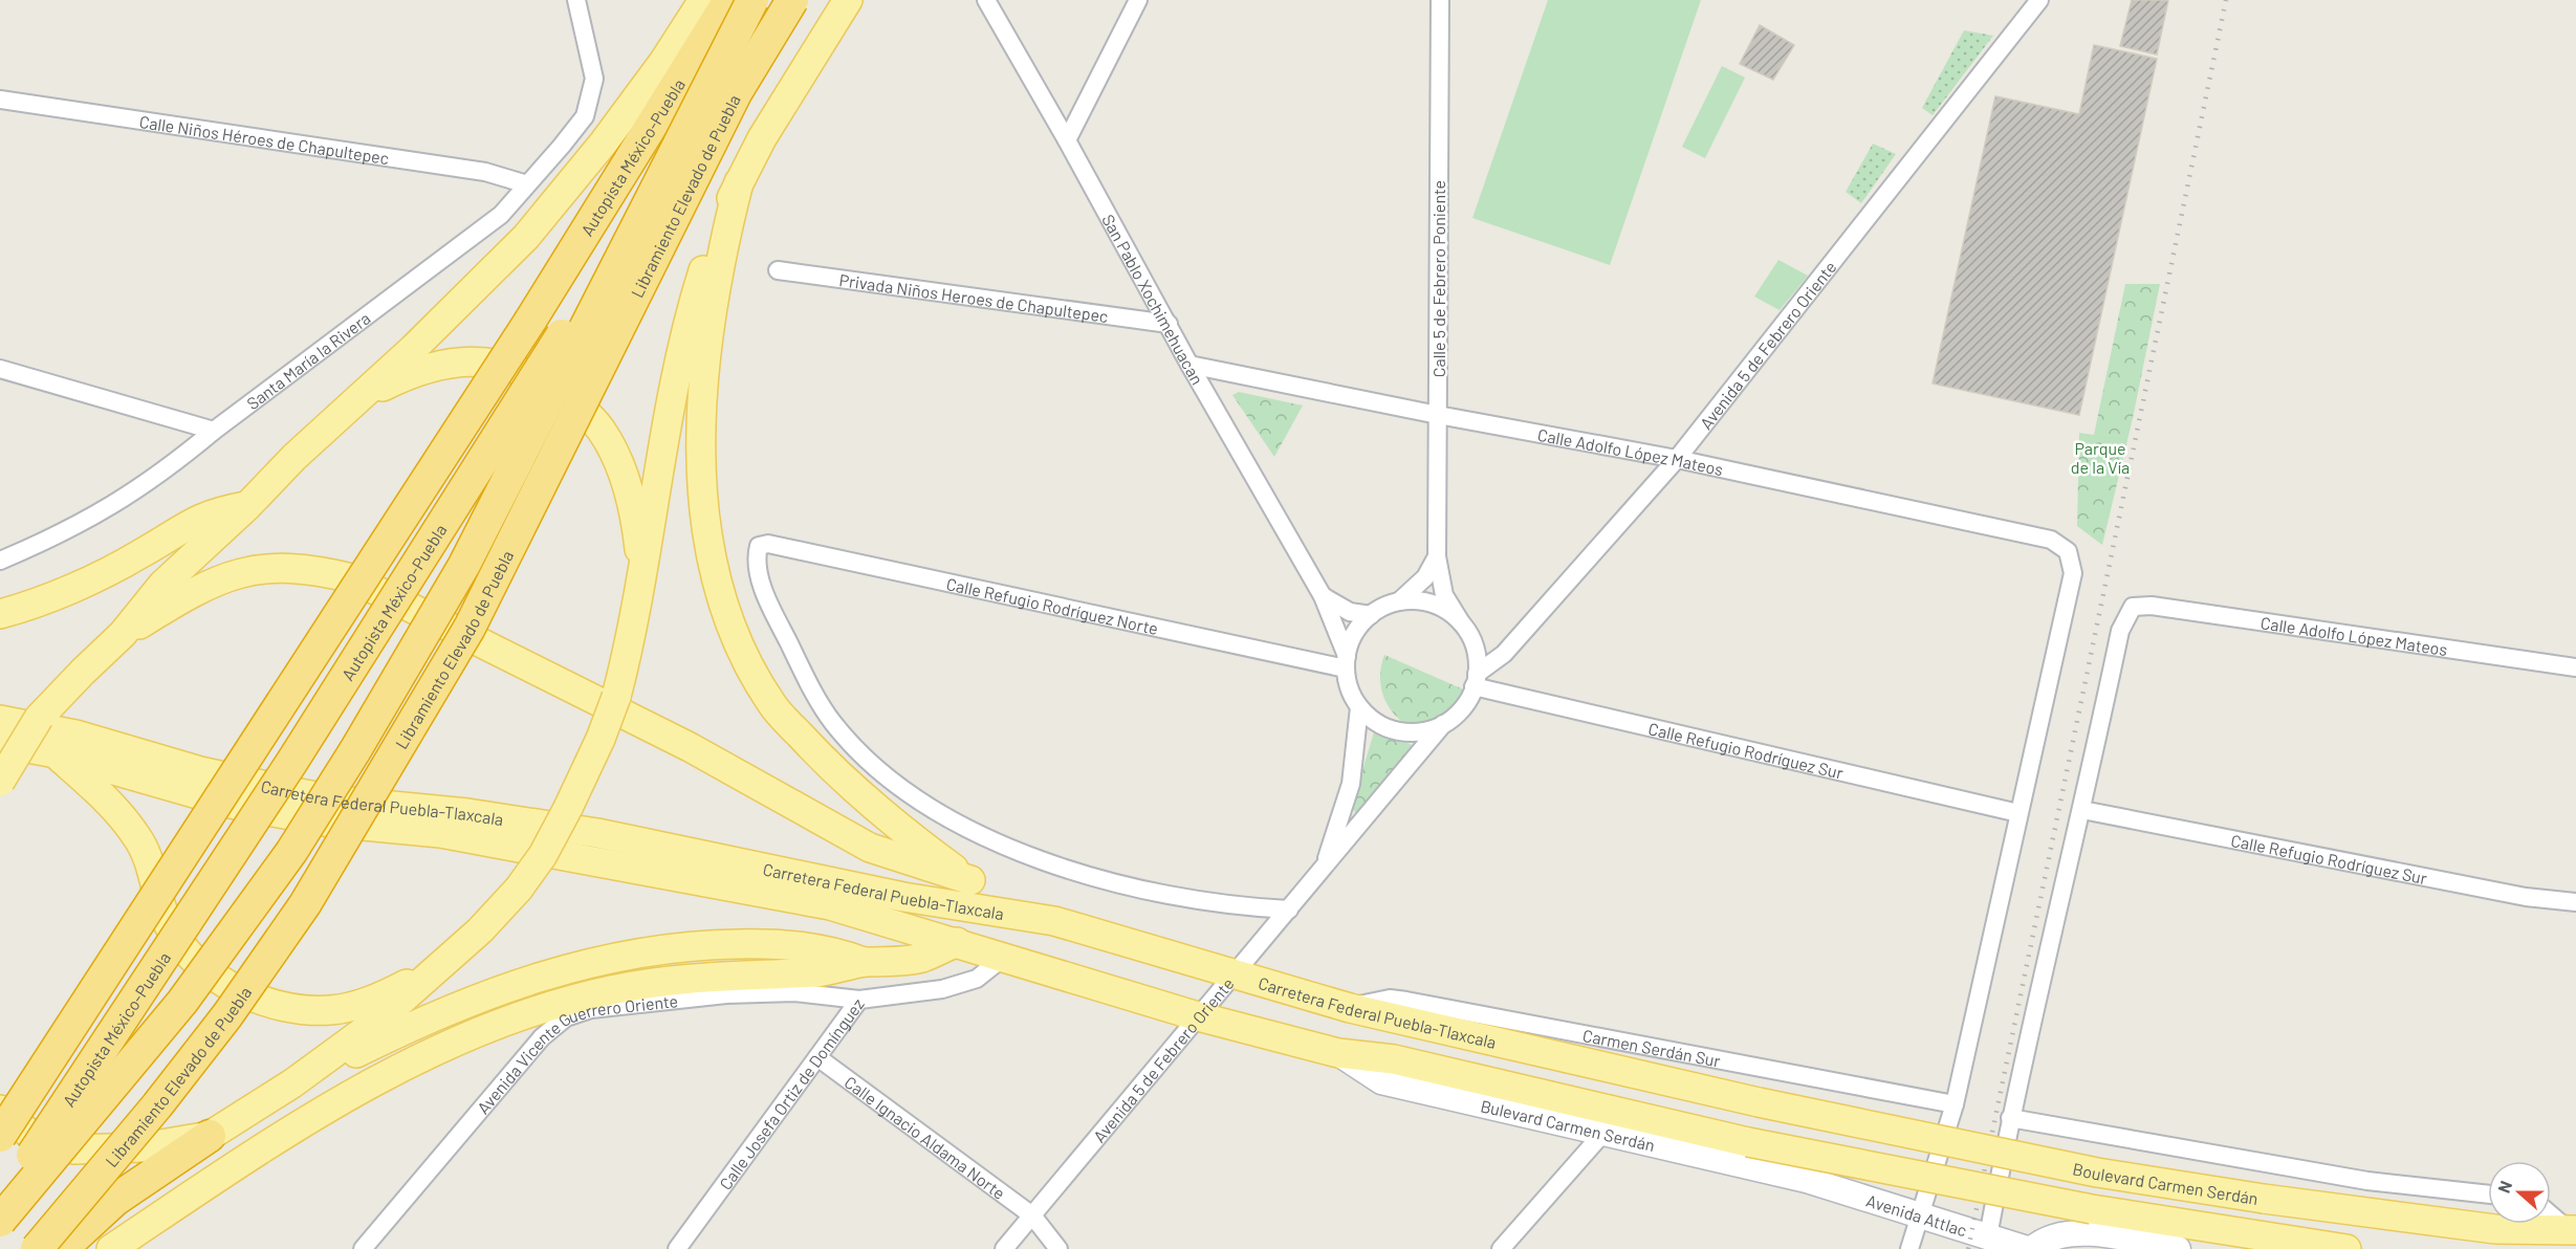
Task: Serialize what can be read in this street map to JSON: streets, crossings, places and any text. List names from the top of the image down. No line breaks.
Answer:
{"streets":{"highway":["Autopista México-Puebla","Libramiento Elevado de Puebla"],"main road":["Carretera Federal Puebla-Tlaxcala","Bulevard Carmen Serdán","Boulevard Carmen Serdán","Avenida Attlac"],"street":["Calle Niños Héroes de Chapultepec","Calle 5 de Febrero Poniente","Privada Niños Heroes de Chapultepec","San Pablo Xochimehuacan","Avenida 5 de Febrero Oriente","Santa María la Rivera","Calle Adolfo López Mateos","Calle Refugio Rodríguez Norte","Calle Refugio Rodríguez Sur","Carmen Serdán Sur","Avenida Vicente Guerrero Oriente","Calle Josefa Ortiz de Domínguez","Calle Ignacio Aldama Norte"]},"crossings":[["Calle Niños Héroes de Chapultepec","Santa María la Rivera"],["Autopista México-Puebla","Libramiento Elevado de Puebla"],["Calle 5 de Febrero Poniente","San Pablo Xochimehuacan"],["Calle 5 de Febrero Poniente","Avenida 5 de Febrero Oriente"],["Calle 5 de Febrero Poniente","Calle Adolfo López Mateos"],["Calle 5 de Febrero Poniente","Calle Refugio Rodríguez Norte"],["Calle 5 de Febrero Poniente","Calle Refugio Rodríguez Sur"],["Privada Niños Heroes de Chapultepec","San Pablo Xochimehuacan"],["San Pablo Xochimehuacan","Avenida 5 de Febrero Oriente"],["San Pablo Xochimehuacan","Calle Adolfo López Mateos"],["San Pablo Xochimehuacan","Calle Refugio Rodríguez Norte"],["San Pablo Xochimehuacan","Calle Refugio Rodríguez Sur"],["Avenida 5 de Febrero Oriente","Calle Adolfo López Mateos"],["Avenida 5 de Febrero Oriente","Calle Refugio Rodríguez Norte"],["Avenida 5 de Febrero Oriente","Calle Refugio Rodríguez Sur"],["Avenida 5 de Febrero Oriente","Carretera Federal Puebla-Tlaxcala"],["Avenida 5 de Febrero Oriente","Calle Ignacio Aldama Norte"],["Calle Adolfo López Mateos","Calle Refugio Rodríguez Sur"],["Calle Refugio Rodríguez Norte","Calle Refugio Rodríguez Sur"],["Carretera Federal Puebla-Tlaxcala","Carmen Serdán Sur"],["Carretera Federal Puebla-Tlaxcala","Calle Josefa Ortiz de Domínguez"],["Carretera Federal Puebla-Tlaxcala","Bulevard Carmen Serdán"],["Carretera Federal Puebla-Tlaxcala","Boulevard Carmen Serdán"],["Avenida Vicente Guerrero Oriente","Calle Josefa Ortiz de Domínguez"],["Calle Josefa Ortiz de Domínguez","Calle Ignacio Aldama Norte"],["Bulevard Carmen Serdán","Avenida Attlac"]],"parks":["Parque de la Vía"],"north":"left"}
